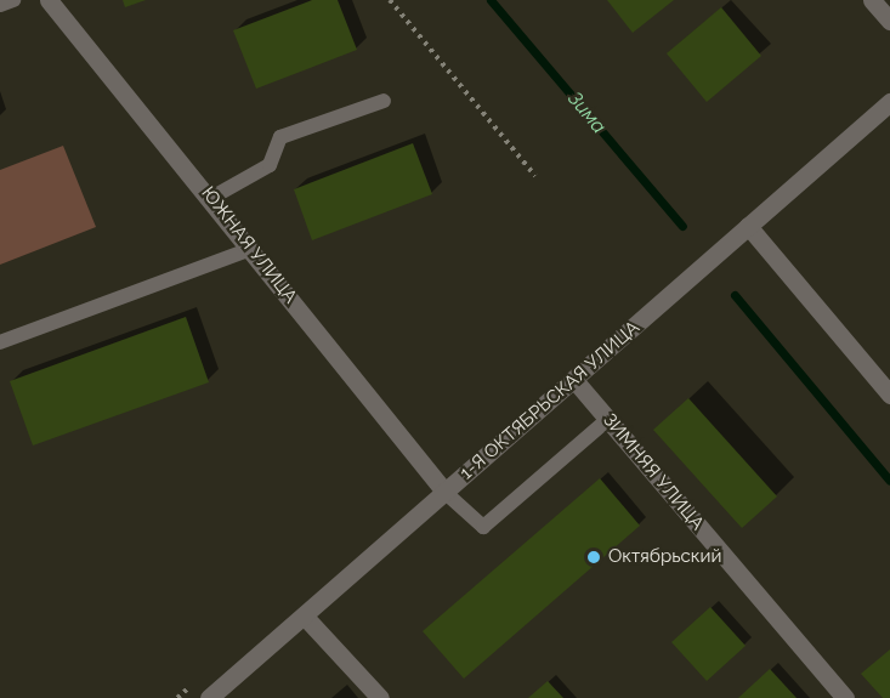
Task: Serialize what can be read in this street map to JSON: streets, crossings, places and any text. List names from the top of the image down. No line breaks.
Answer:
{"streets":{"street":["ЮЖНАЯ УЛИЦА","1-Я ОКТЯБРЬСКАЯ УЛИЦА","ЗИМНЯЯ УЛИЦА"]},"crossings":[["ЮЖНАЯ УЛИЦА","1-Я ОКТЯБРЬСКАЯ УЛИЦА"],["1-Я ОКТЯБРЬСКАЯ УЛИЦА","ЗИМНЯЯ УЛИЦА"]],"water":["Зима"],"places":["Октябрьский"]}
